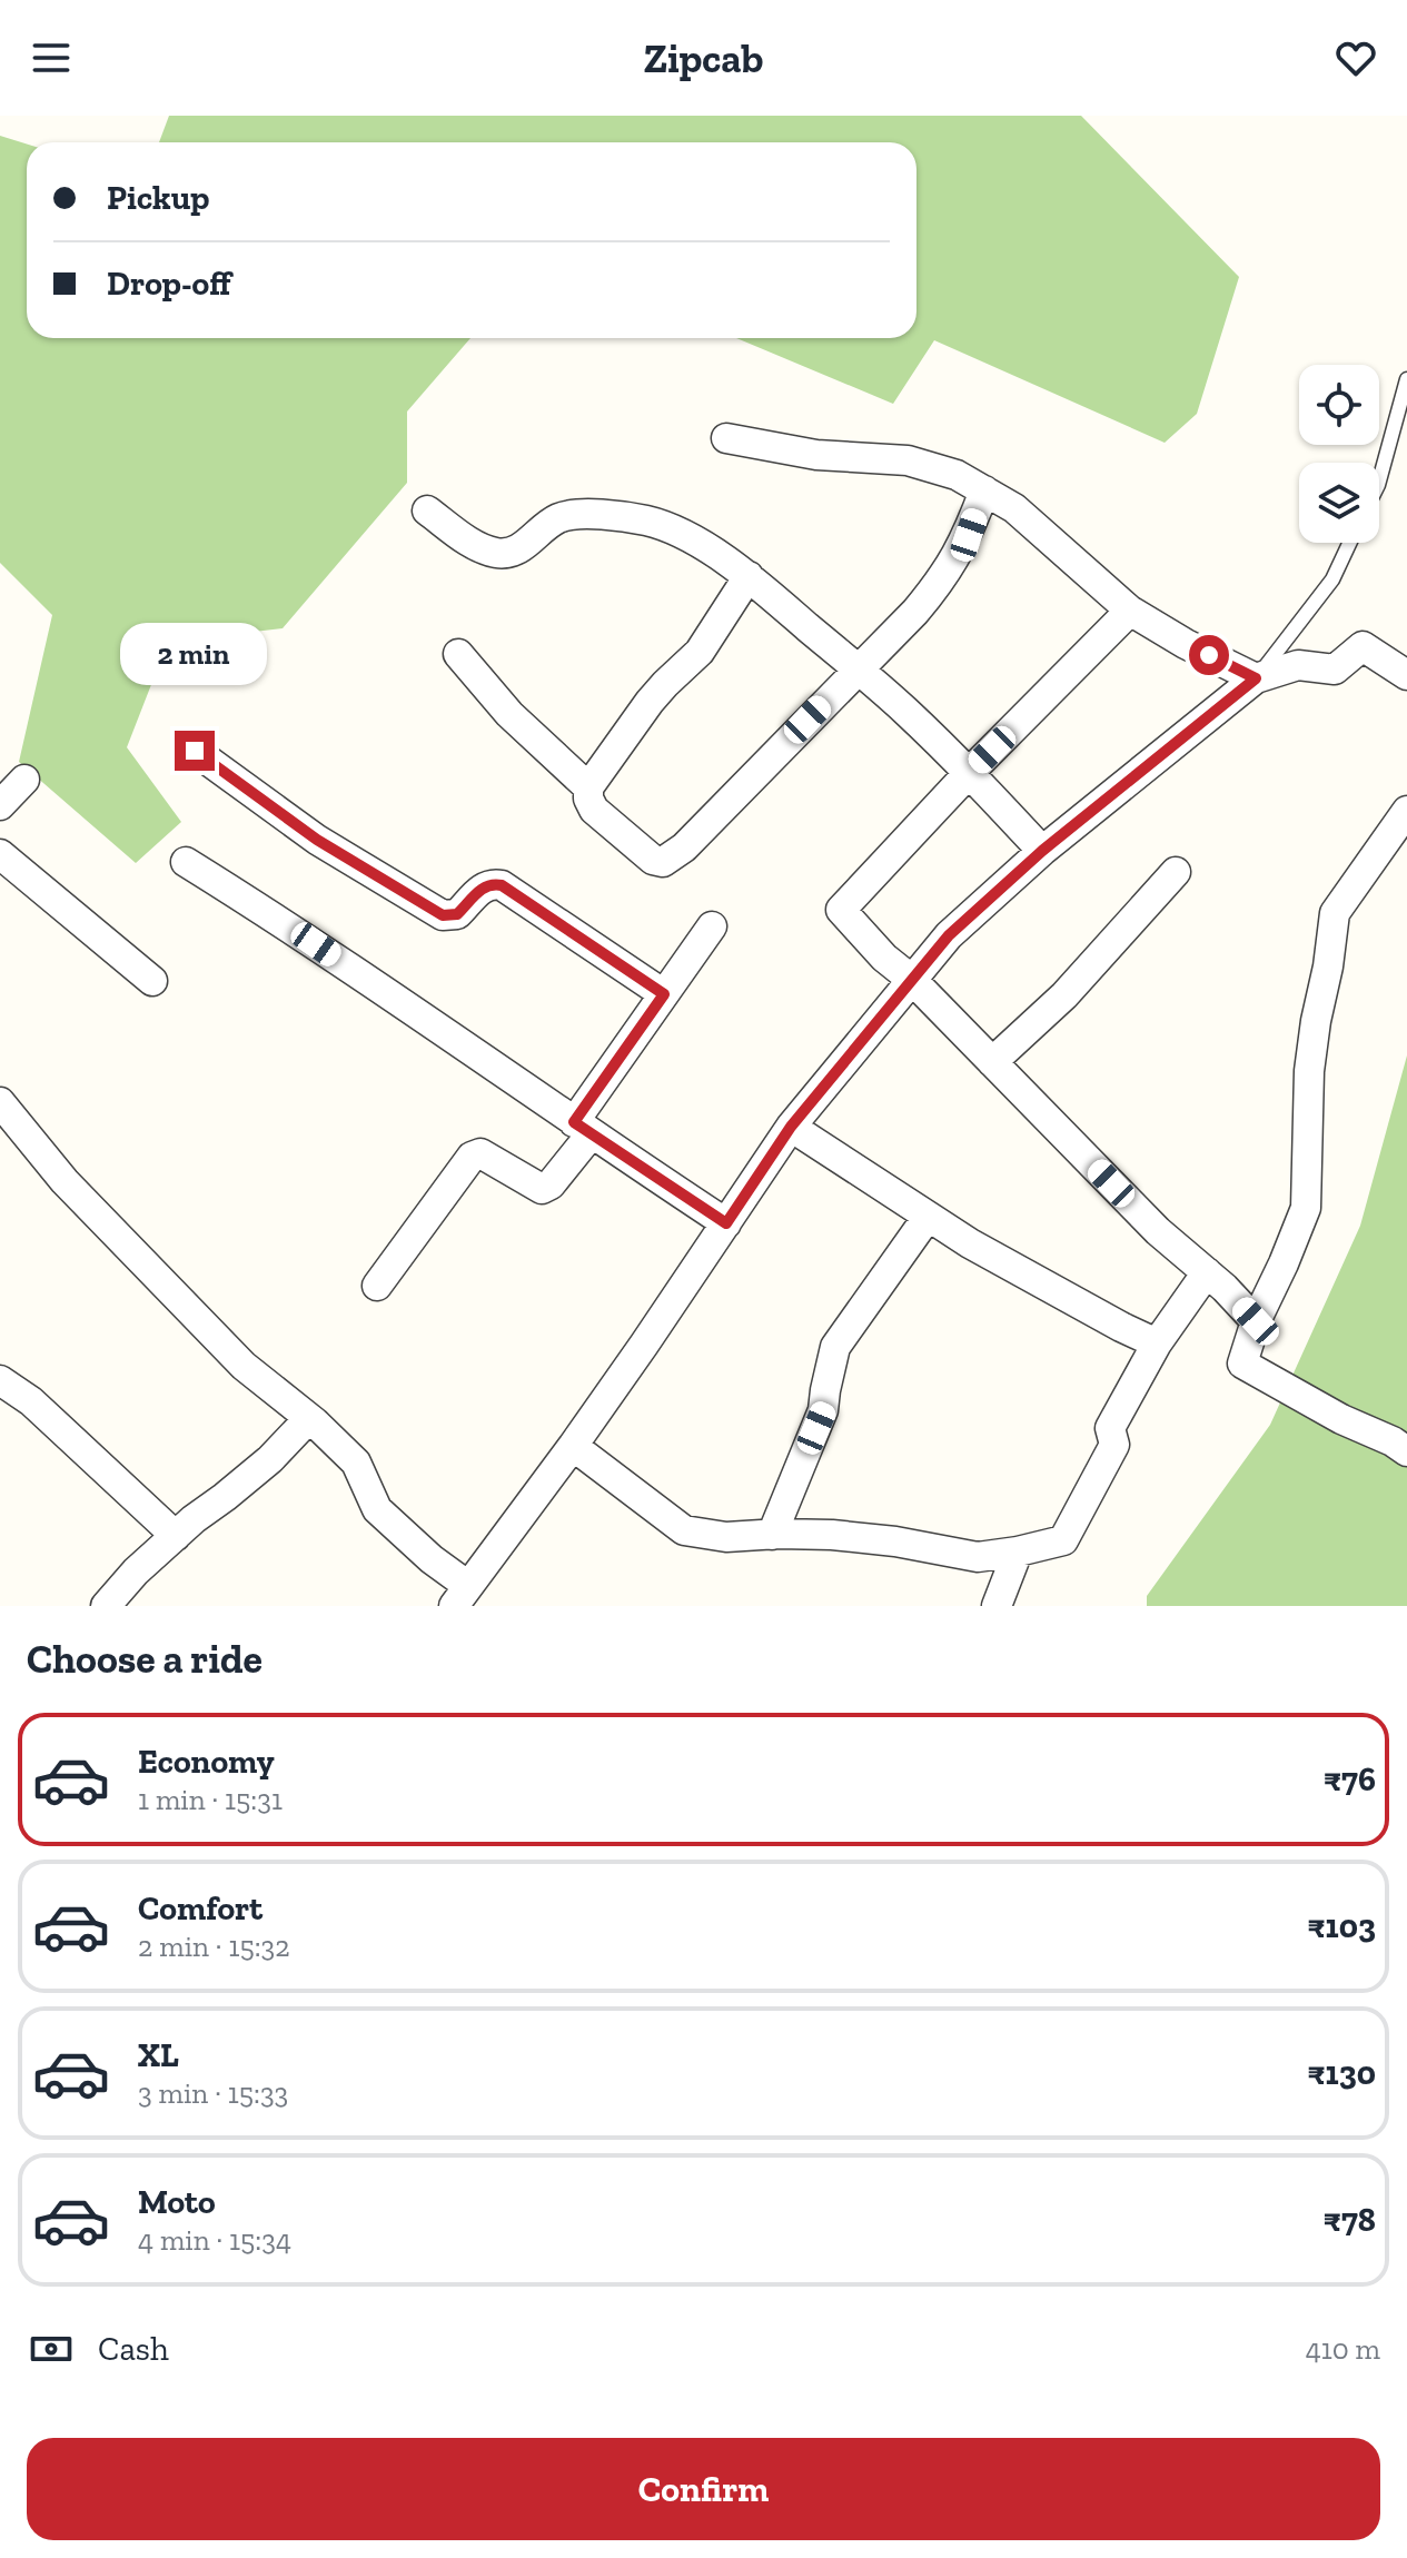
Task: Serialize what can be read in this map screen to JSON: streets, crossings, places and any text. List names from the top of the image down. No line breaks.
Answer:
{"page":{"header":"Zipcab","banner":["Pickup","Drop-off"],"bubble":"2 min","heading":"Choose a ride","list":[{"name":"Economy","note":"1 min · 15:31","value":"₹76"},{"name":"Comfort","note":"2 min · 15:32","value":"₹103"},{"name":"XL","note":"3 min · 15:33","value":"₹130"},{"name":"Moto","note":"4 min · 15:34","value":"₹78"}],"pay":["Cash","410 m"],"buttons":"Confirm"}}
